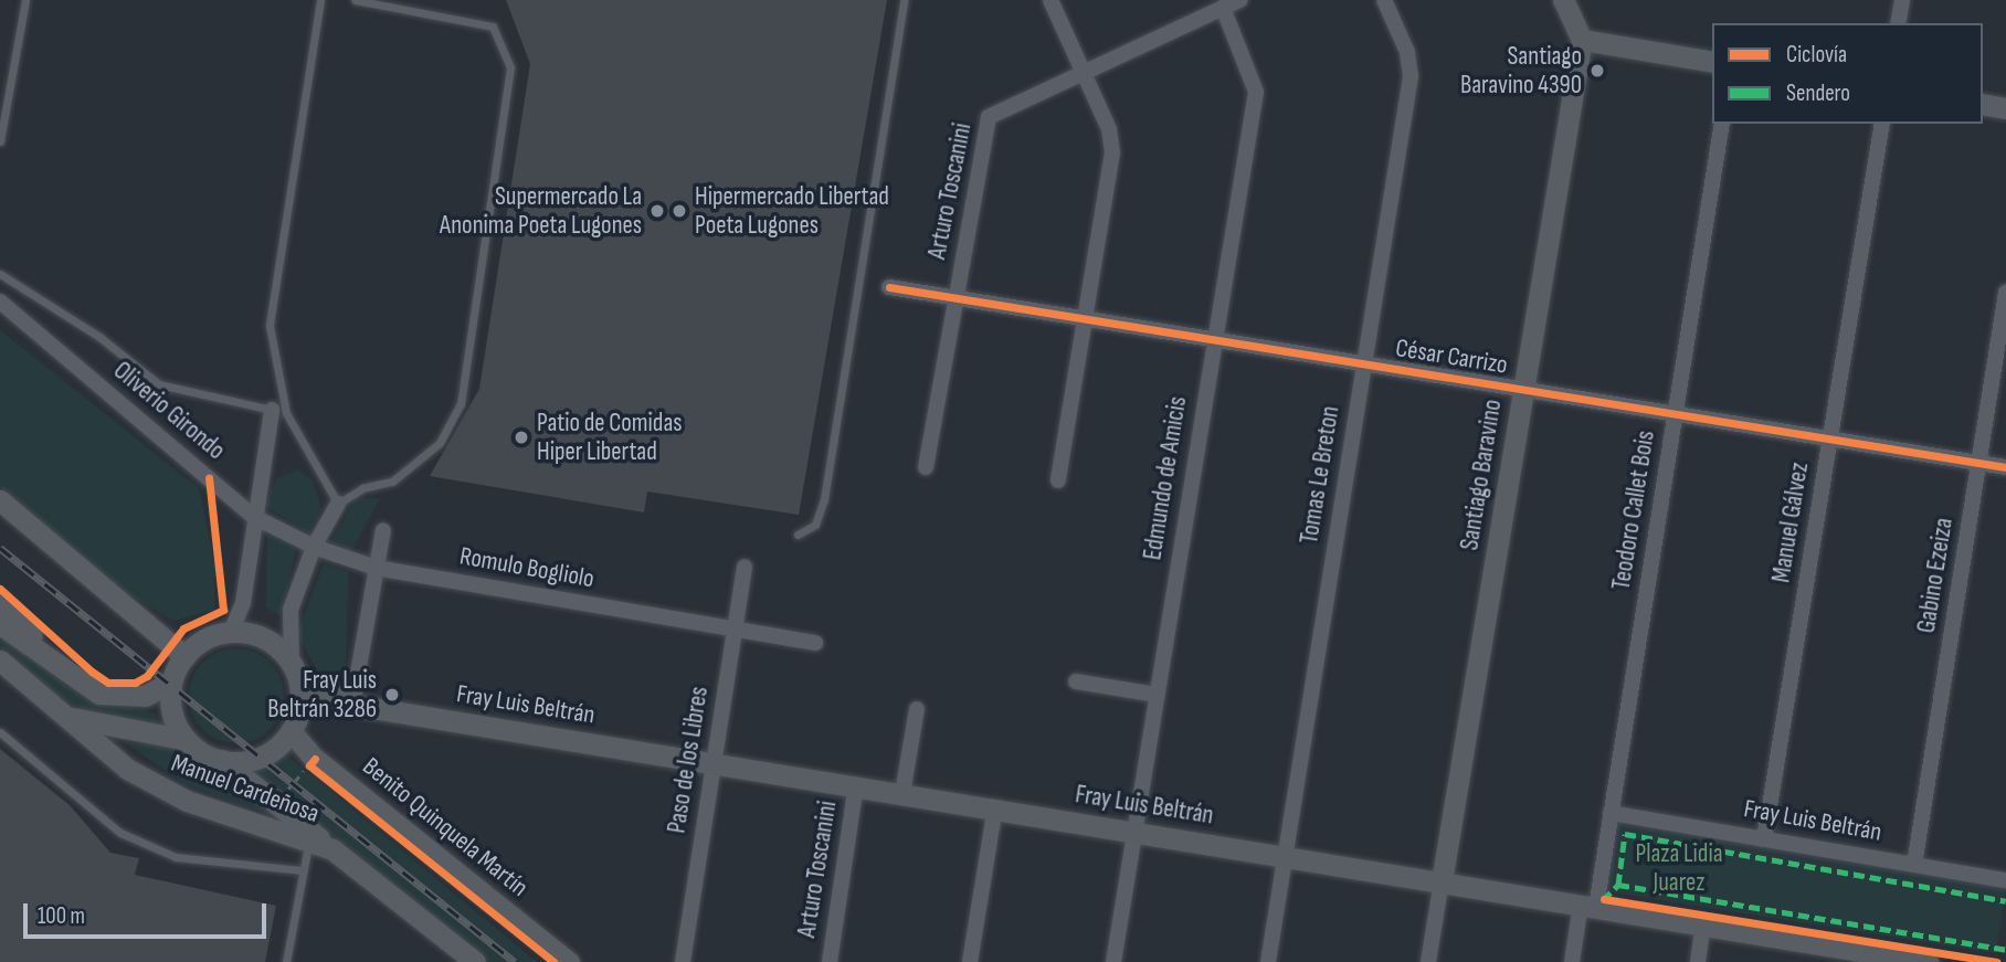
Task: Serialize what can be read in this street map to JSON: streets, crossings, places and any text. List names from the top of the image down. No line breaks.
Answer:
{"streets":{"main road":["Santiago Baravino","Fray Luis Beltrán","Manuel Cardeñosa","Benito Quinquela Martín"],"street":["Arturo Toscanini","César Carrizo","Oliverio Girondo","Tomas Le Breton","Edmundo de Amicis","Teodoro Callet Bois","Manuel Gálvez","Romulo Bogliolo","Gabino Ezeiza","Paso de los Libres"]},"crossings":[["Arturo Toscanini","César Carrizo"],["Arturo Toscanini","Fray Luis Beltrán"],["César Carrizo","Tomas Le Breton"],["César Carrizo","Santiago Baravino"],["César Carrizo","Edmundo de Amicis"],["César Carrizo","Teodoro Callet Bois"],["César Carrizo","Manuel Gálvez"],["César Carrizo","Gabino Ezeiza"],["Oliverio Girondo","Romulo Bogliolo"],["Tomas Le Breton","Fray Luis Beltrán"],["Santiago Baravino","Fray Luis Beltrán"],["Edmundo de Amicis","Fray Luis Beltrán"],["Teodoro Callet Bois","Fray Luis Beltrán"],["Manuel Gálvez","Fray Luis Beltrán"],["Romulo Bogliolo","Paso de los Libres"],["Gabino Ezeiza","Fray Luis Beltrán"],["Fray Luis Beltrán","Paso de los Libres"]],"parks":["Plaza Lidia Juarez"],"places":["Santiago Baravino 4390","Supermercado La Anonima Poeta Lugones","Hipermercado Libertad Poeta Lugones","Patio de Comidas Hiper Libertad","Fray Luis Beltrán 3286"],"legend":["Ciclovía","Sendero"],"scale_bar":"100 m"}
